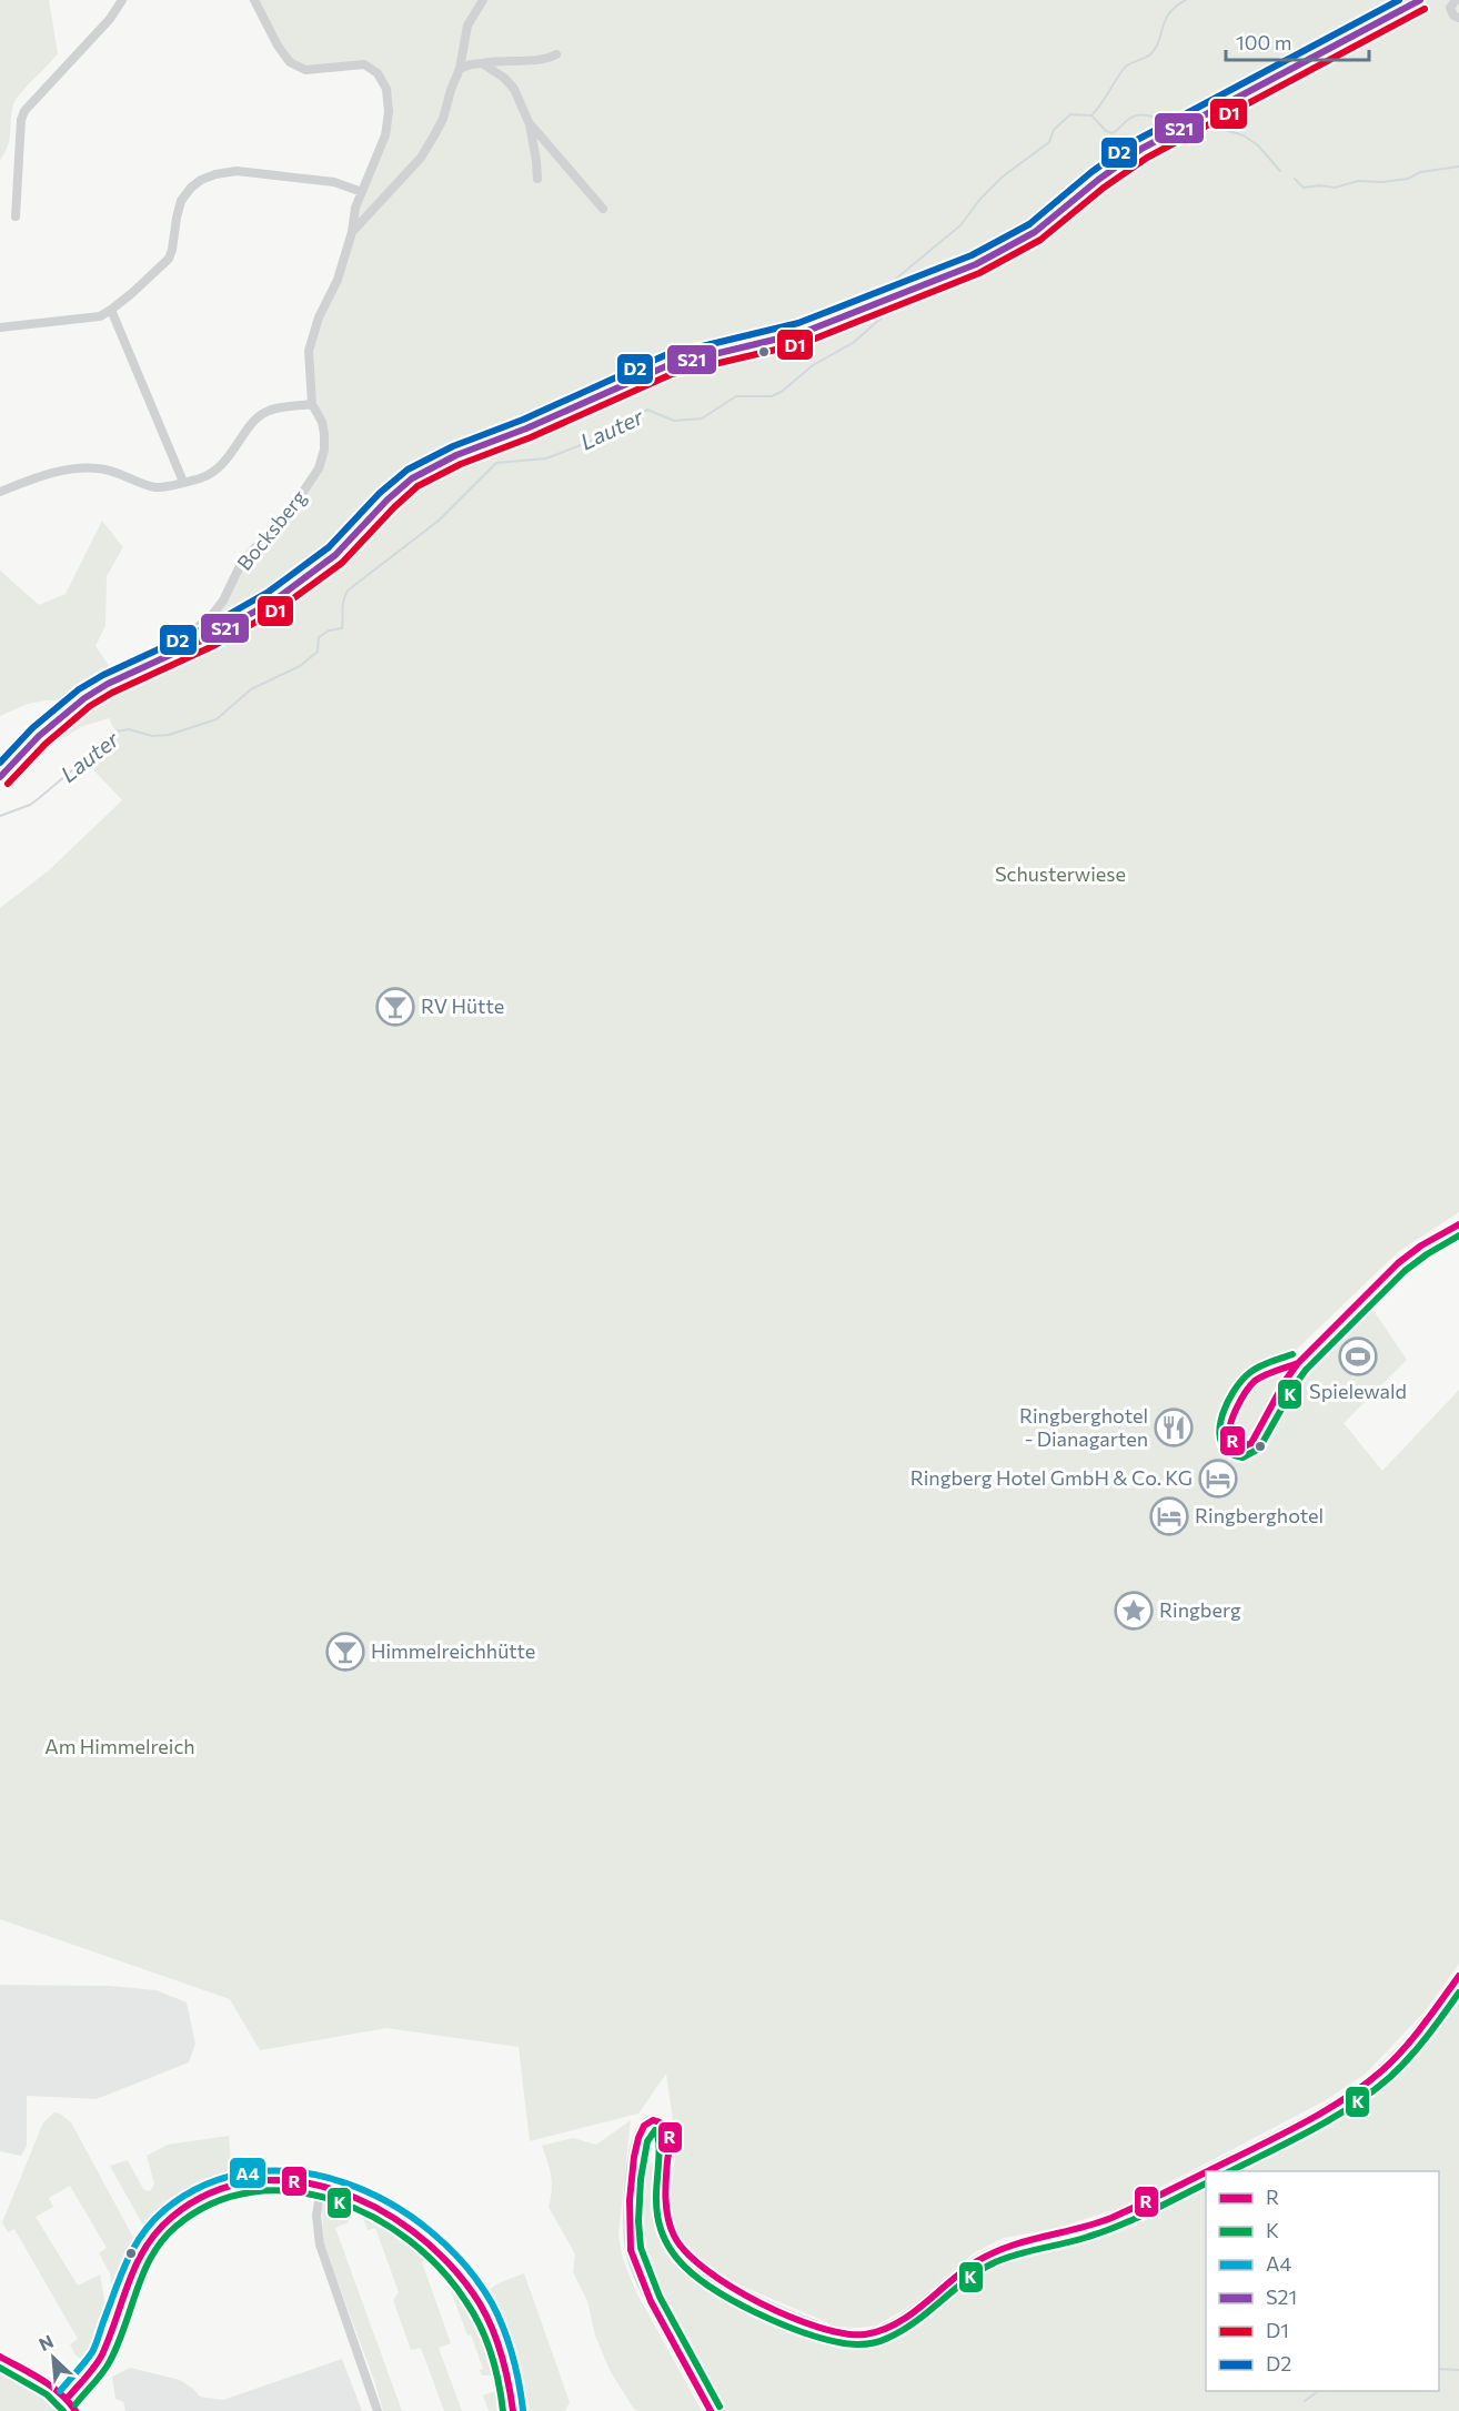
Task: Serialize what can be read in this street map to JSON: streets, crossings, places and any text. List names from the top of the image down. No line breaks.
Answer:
{"streets":{"street":["Bocksberg"]},"water":["Lauter"],"parks":["Schusterwiese","Am Himmelreich"],"places":{"bar":["RV Hütte","Himmelreichhütte"],"sports":["Spielewald"],"restaurant":["Ringberghotel - Dianagarten"],"hotel":["Ringberg Hotel GmbH & Co. KG","Ringberghotel"],"place":["Ringberg"]},"lines":["transit line S21","transit line D2","transit line D1","transit line R","transit line K","transit line A4"],"legend":["R","K","A4","S21","D1","D2"],"scale_bar":"100 m","north":"top left"}
